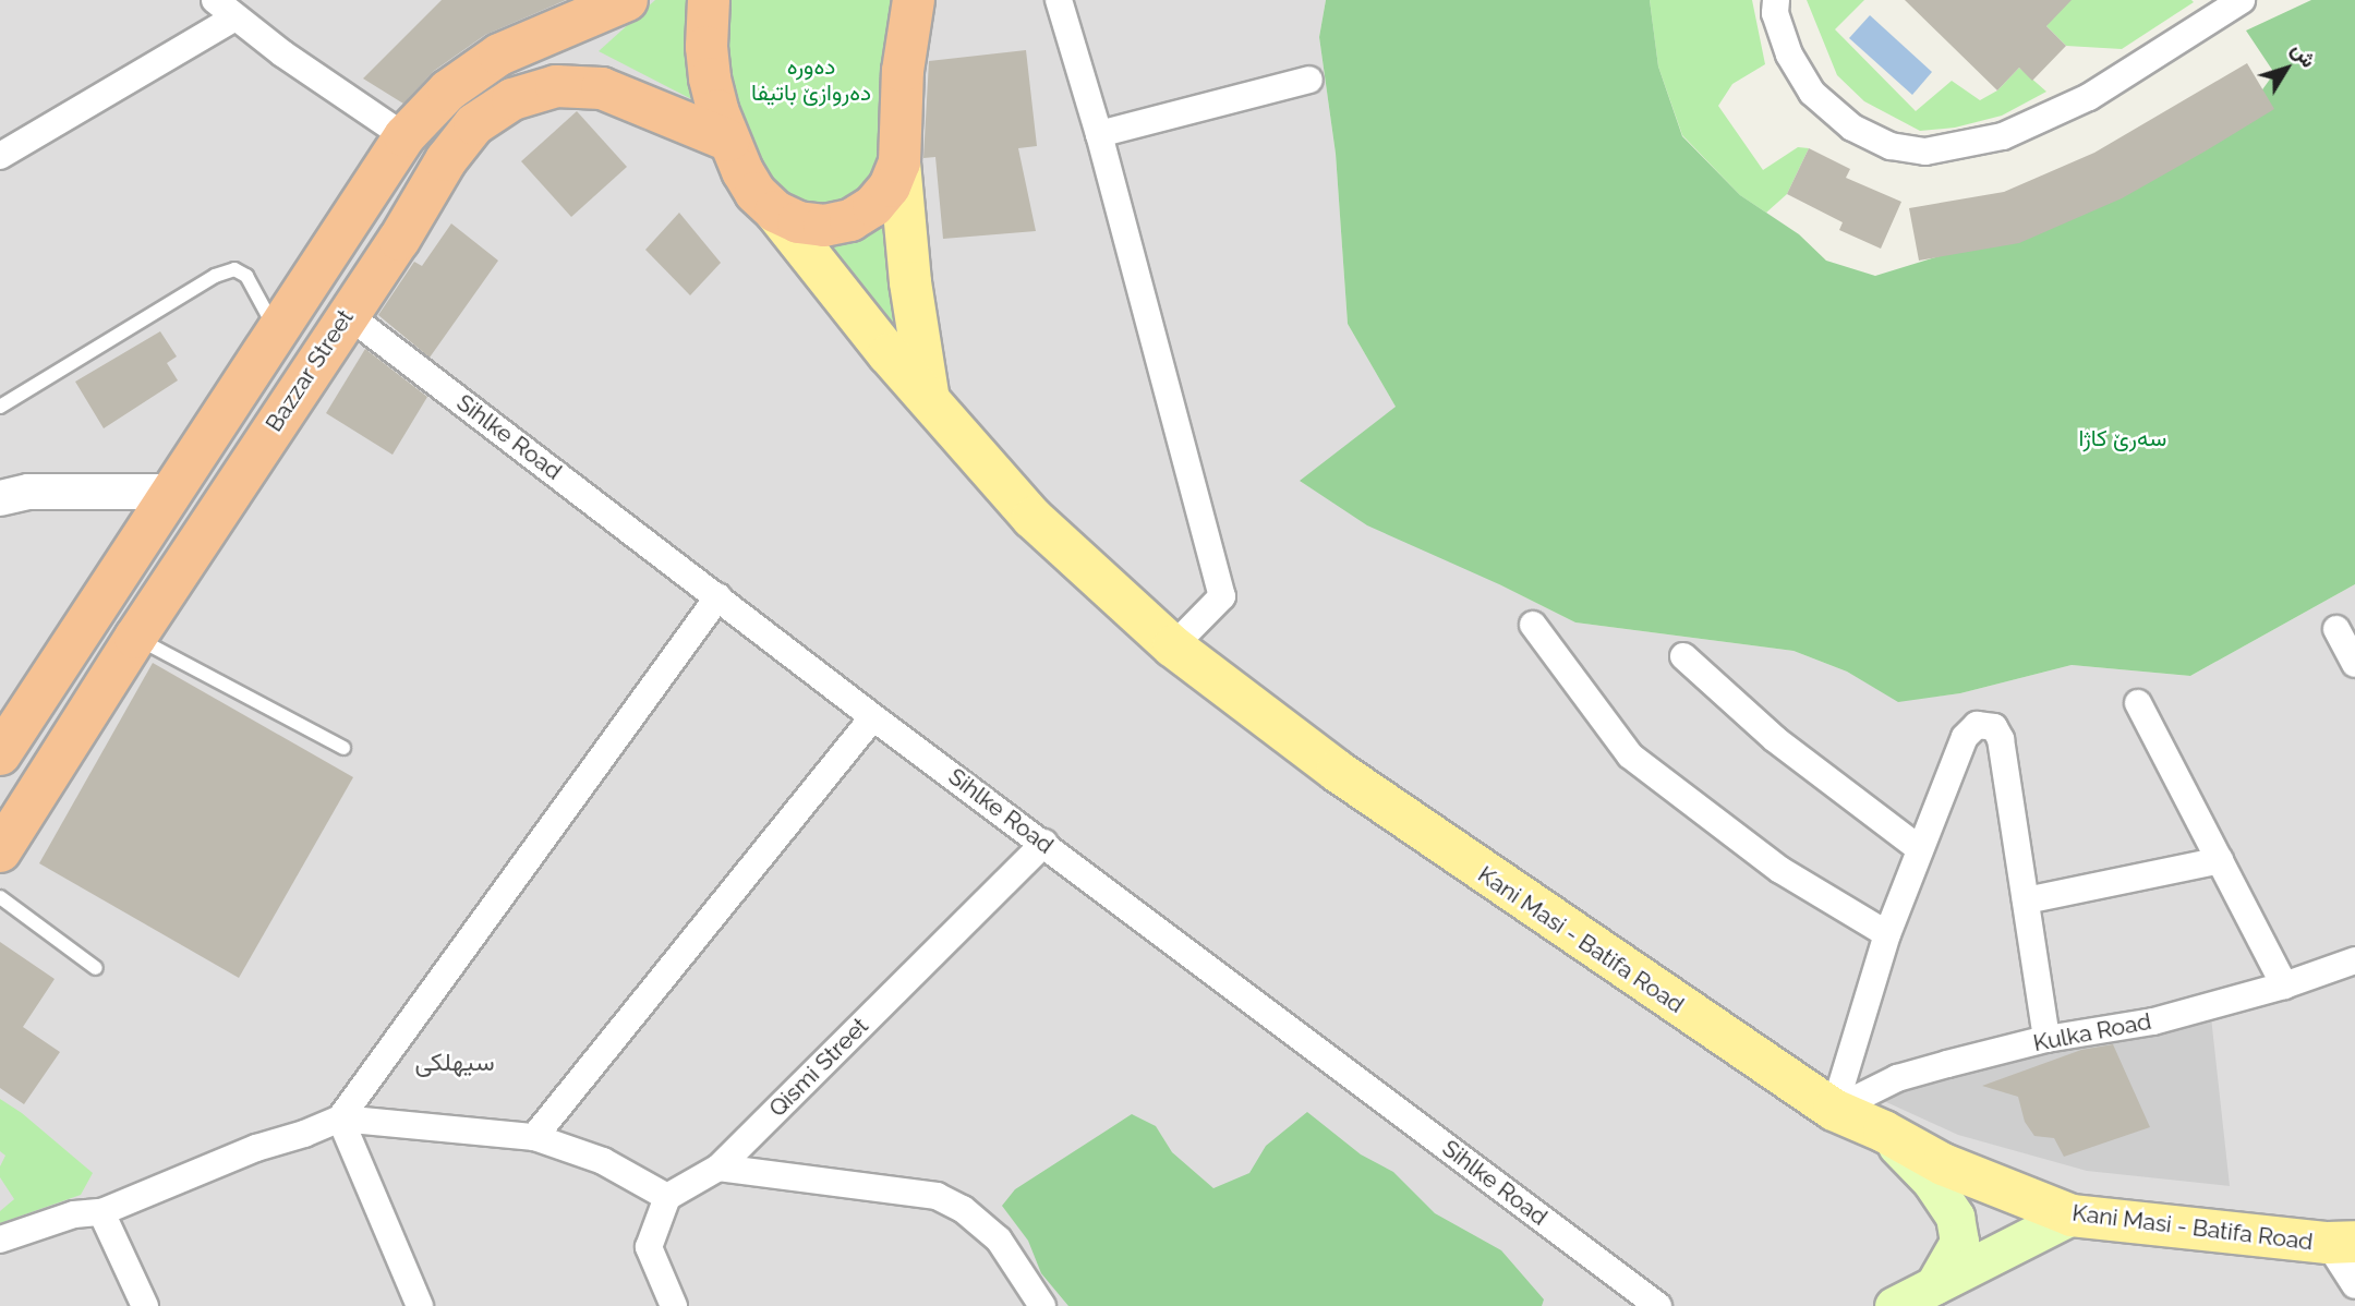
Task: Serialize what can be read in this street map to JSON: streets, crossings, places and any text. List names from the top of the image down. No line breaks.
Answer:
{"streets":{"highway":["Bazzar Street"],"main road":["Kani Masi - Batifa Road"],"street":["Sihlke Road","Kulka Road","Qismi Street"]},"crossings":[["Bazzar Street","Sihlke Road"],["Sihlke Road","Qismi Street"],["Kani Masi - Batifa Road","Kulka Road"]],"districts":["سيهلكى"],"parks":["ده‌وره‌ ده‌روازێ باتيفا","سەرێ کاژا"],"north":"top right"}
